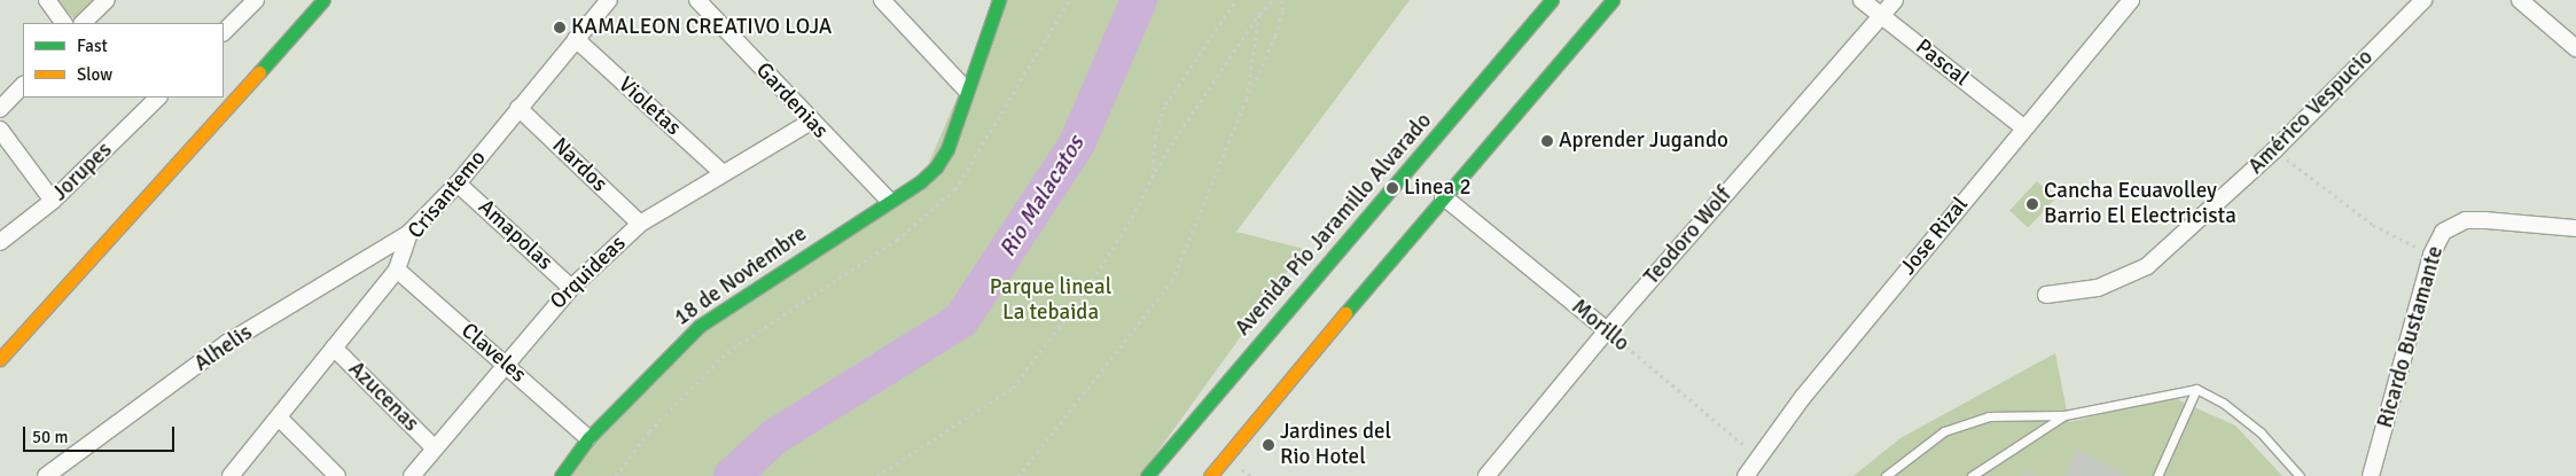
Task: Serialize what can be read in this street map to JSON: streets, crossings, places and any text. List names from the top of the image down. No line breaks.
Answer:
{"streets":{"main road":["Avenida Pío Jaramillo Alvarado","18 de Noviembre"],"street":["Pascal","Gardenias","Violetas","Américo Vespucio","Nardos","Jorupes","Crisantemo","Amapolas","Teodoro Wolf","Jose Rizal","Orquideas","Morillo","Ricardo Bustamante","Alhelis","Claveles","Azucenas"]},"crossings":[["Pascal","Teodoro Wolf"],["Pascal","Jose Rizal"],["Gardenias","Orquideas"],["Gardenias","18 de Noviembre"],["Violetas","Crisantemo"],["Violetas","Orquideas"],["Nardos","Crisantemo"],["Nardos","Orquideas"],["Crisantemo","Amapolas"],["Crisantemo","Alhelis"],["Crisantemo","Claveles"],["Crisantemo","Azucenas"],["Amapolas","Orquideas"],["Teodoro Wolf","Morillo"],["Jose Rizal","Morillo"],["Orquideas","Claveles"],["Orquideas","Azucenas"],["18 de Noviembre","Claveles"]],"water":["Rio Malacatos"],"parks":["Parque lineal La tebaida"],"places":["KAMALEON CREATIVO LOJA","Aprender Jugando","Linea 2","Cancha Ecuavolley Barrio El Electricista","Jardines del Rio Hotel"],"legend":["Fast","Slow"],"scale_bar":"50 m"}
